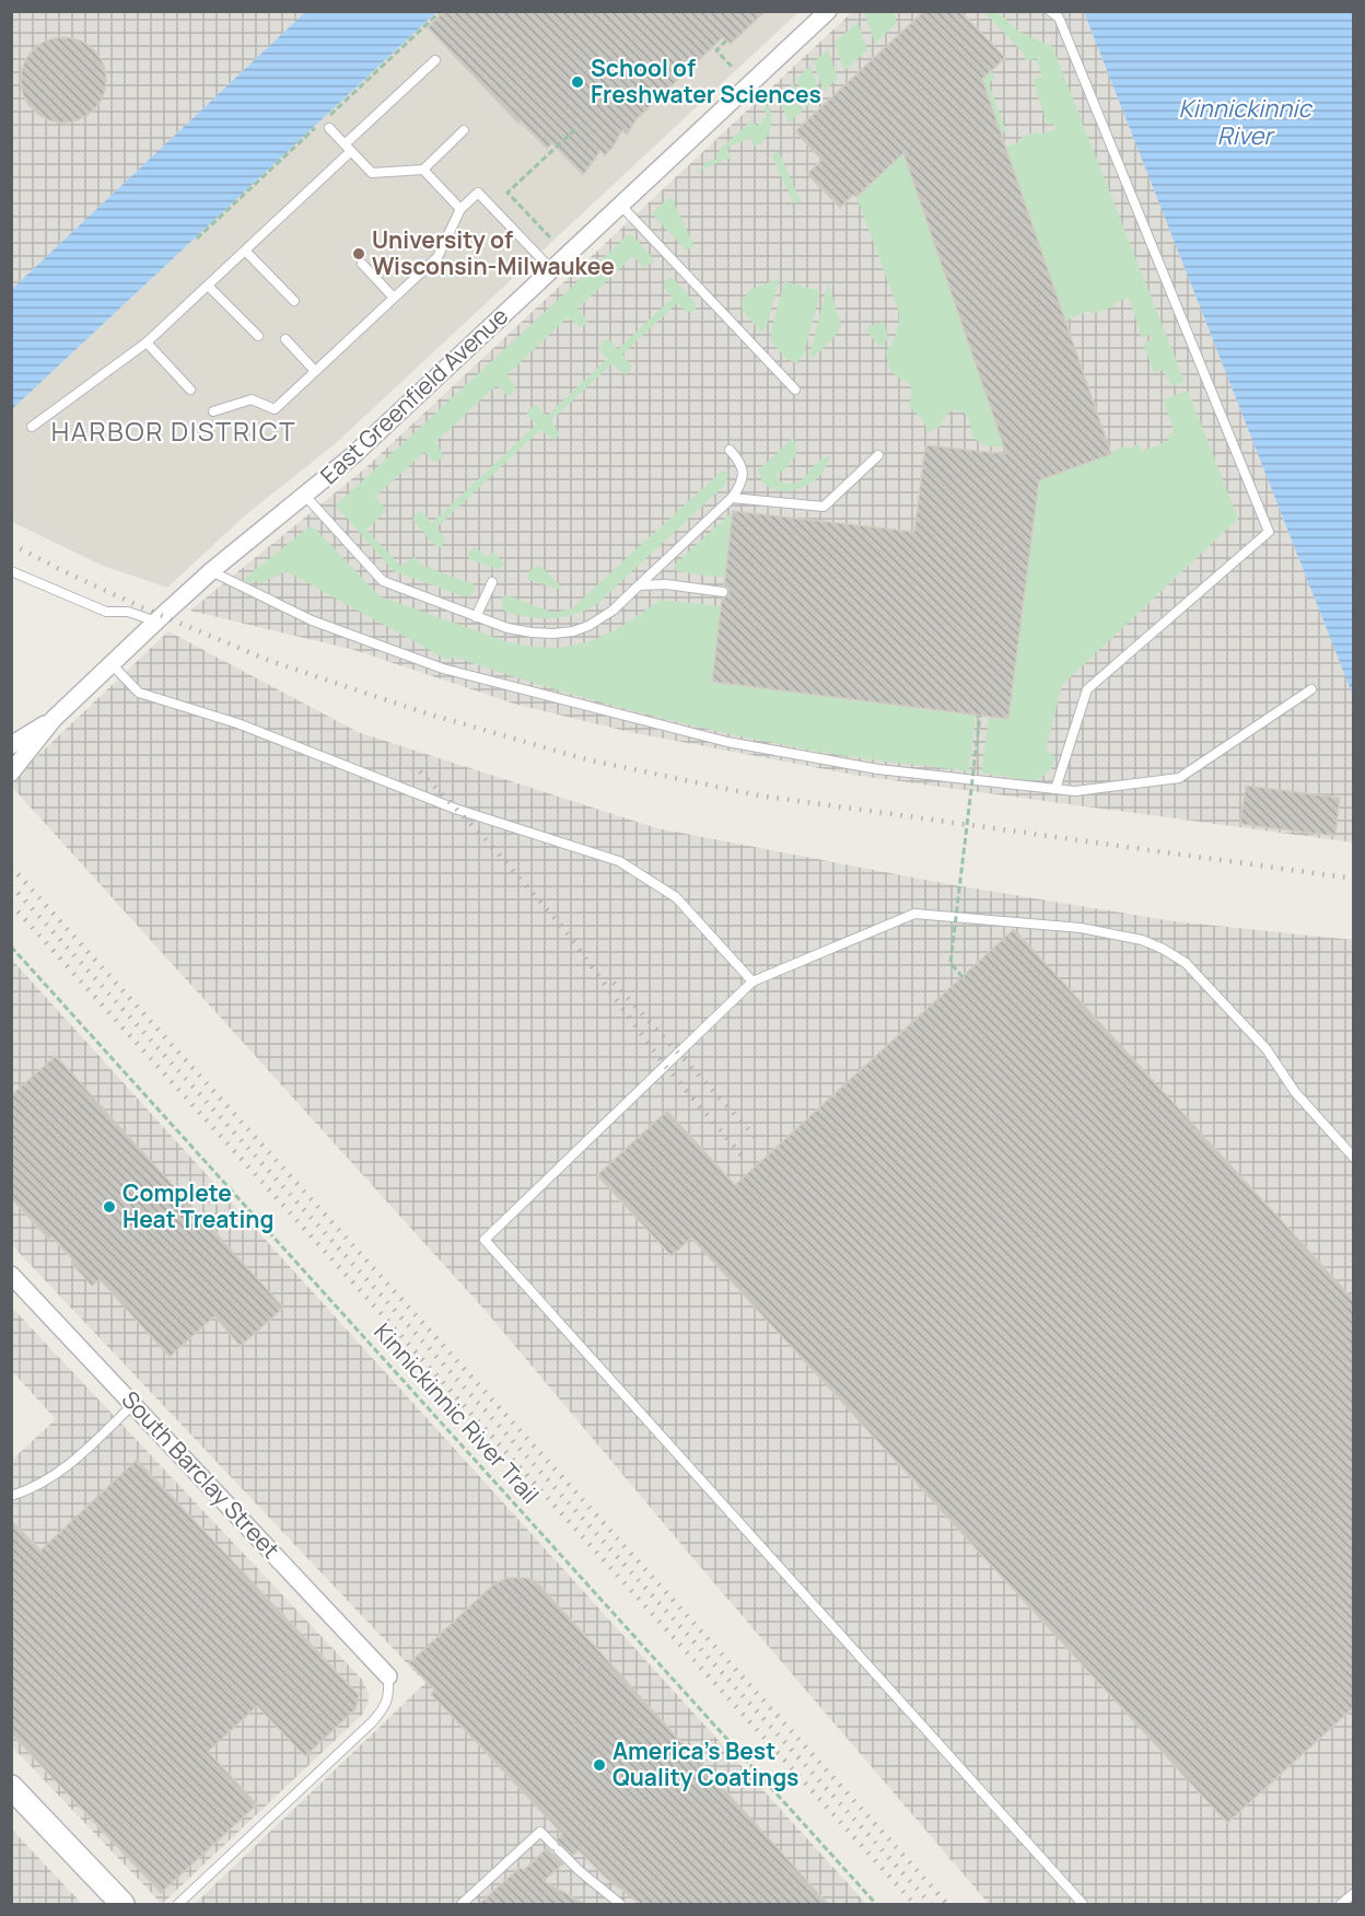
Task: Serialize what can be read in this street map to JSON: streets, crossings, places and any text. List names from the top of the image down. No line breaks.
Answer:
{"streets":{"street":["East Greenfield Avenue","South Barclay Street"],"path":["Kinnickinnic River Trail"]},"districts":["HARBOR DISTRICT"],"water":["Kinnickinnic River"],"places":["School of Freshwater Sciences","University of Wisconsin-Milwaukee","Complete Heat Treating","America's Best Quality Coatings"]}
